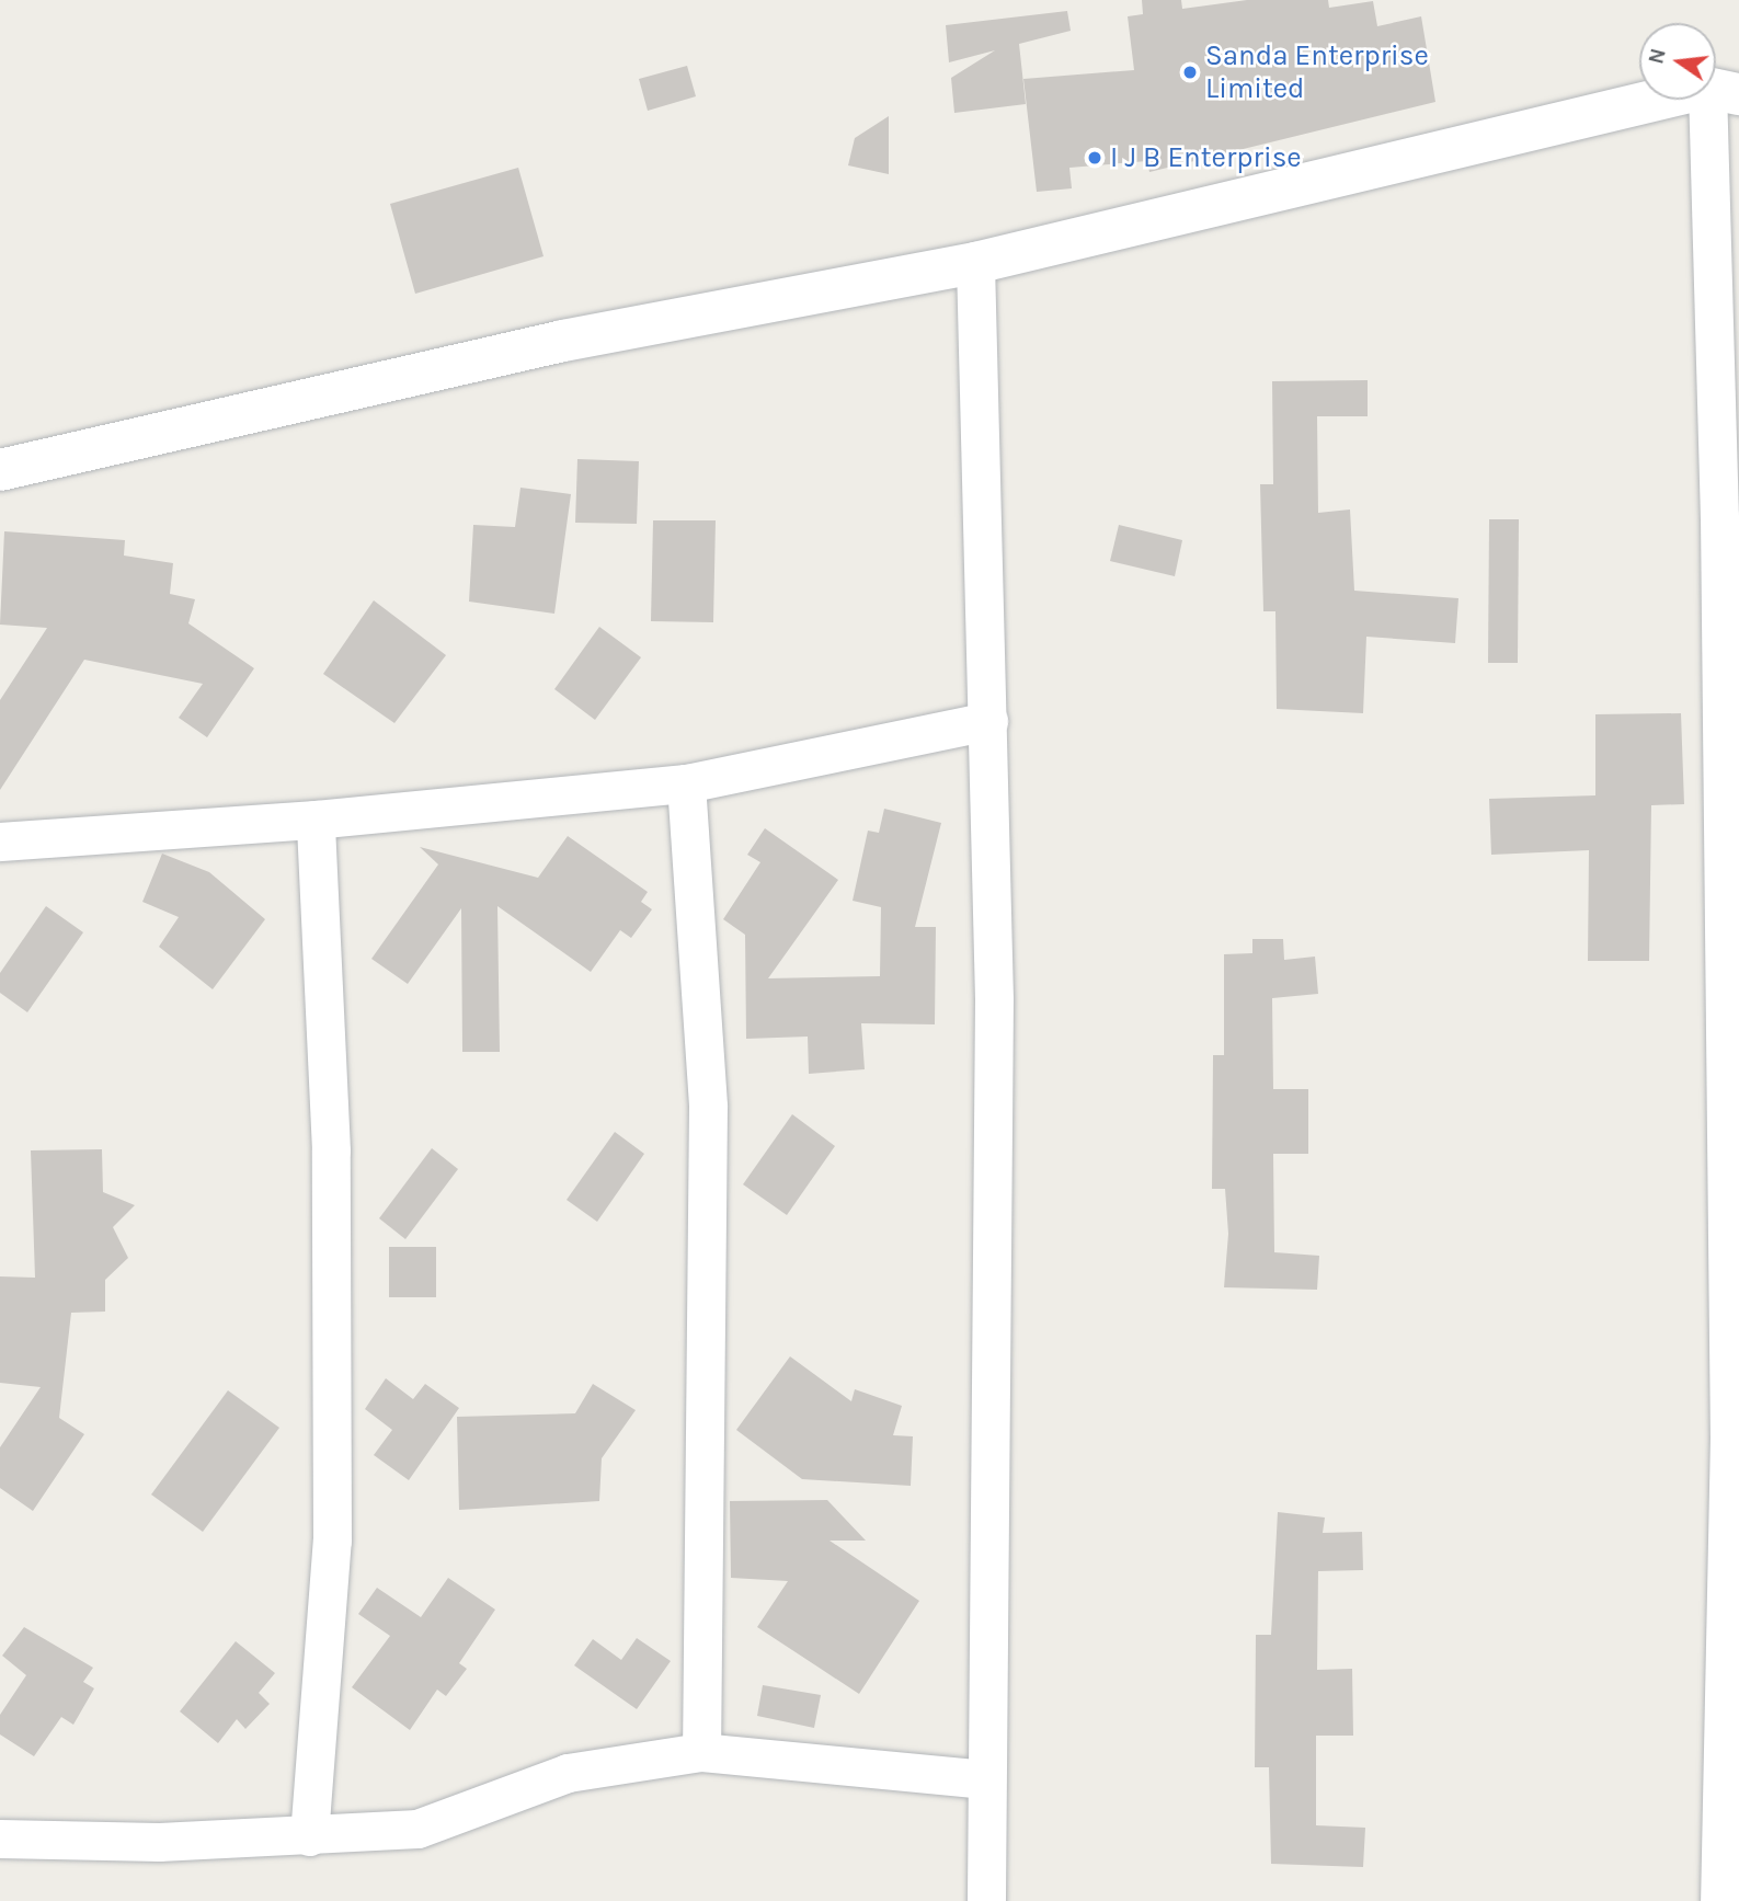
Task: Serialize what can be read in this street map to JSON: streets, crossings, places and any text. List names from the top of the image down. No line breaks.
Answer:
{"places":["Sanda Enterprise Limited","I J B Enterprise"],"north":"left"}
